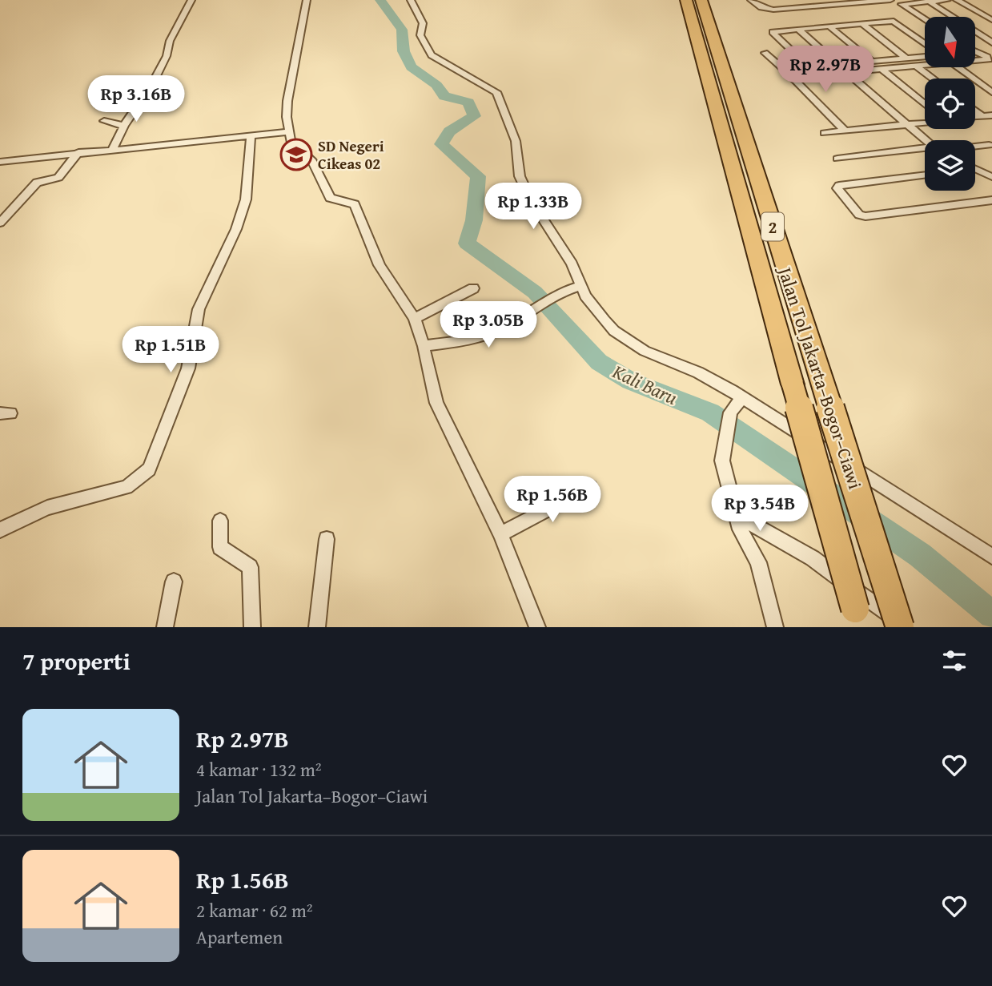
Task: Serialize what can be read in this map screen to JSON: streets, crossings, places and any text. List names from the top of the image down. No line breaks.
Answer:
{"streets":{"highway":["2","Jalan Tol Jakarta–Bogor–Ciawi"]},"water":["Kali Baru"],"places":{"school or university":["SD Negeri Cikeas 02"]},"north":"bottom","page":{"price":["Rp 2.97B","Rp 3.16B","Rp 1.33B","Rp 3.05B","Rp 1.51B","Rp 1.56B","Rp 3.54B"],"heading":"7 properti","list":[{"name":"Rp 2.97B","note":"4 kamar · 132 m² · Jalan Tol Jakarta–Bogor–Ciawi"},{"name":"Rp 1.56B","note":"2 kamar · 62 m² · Apartemen"}]}}
